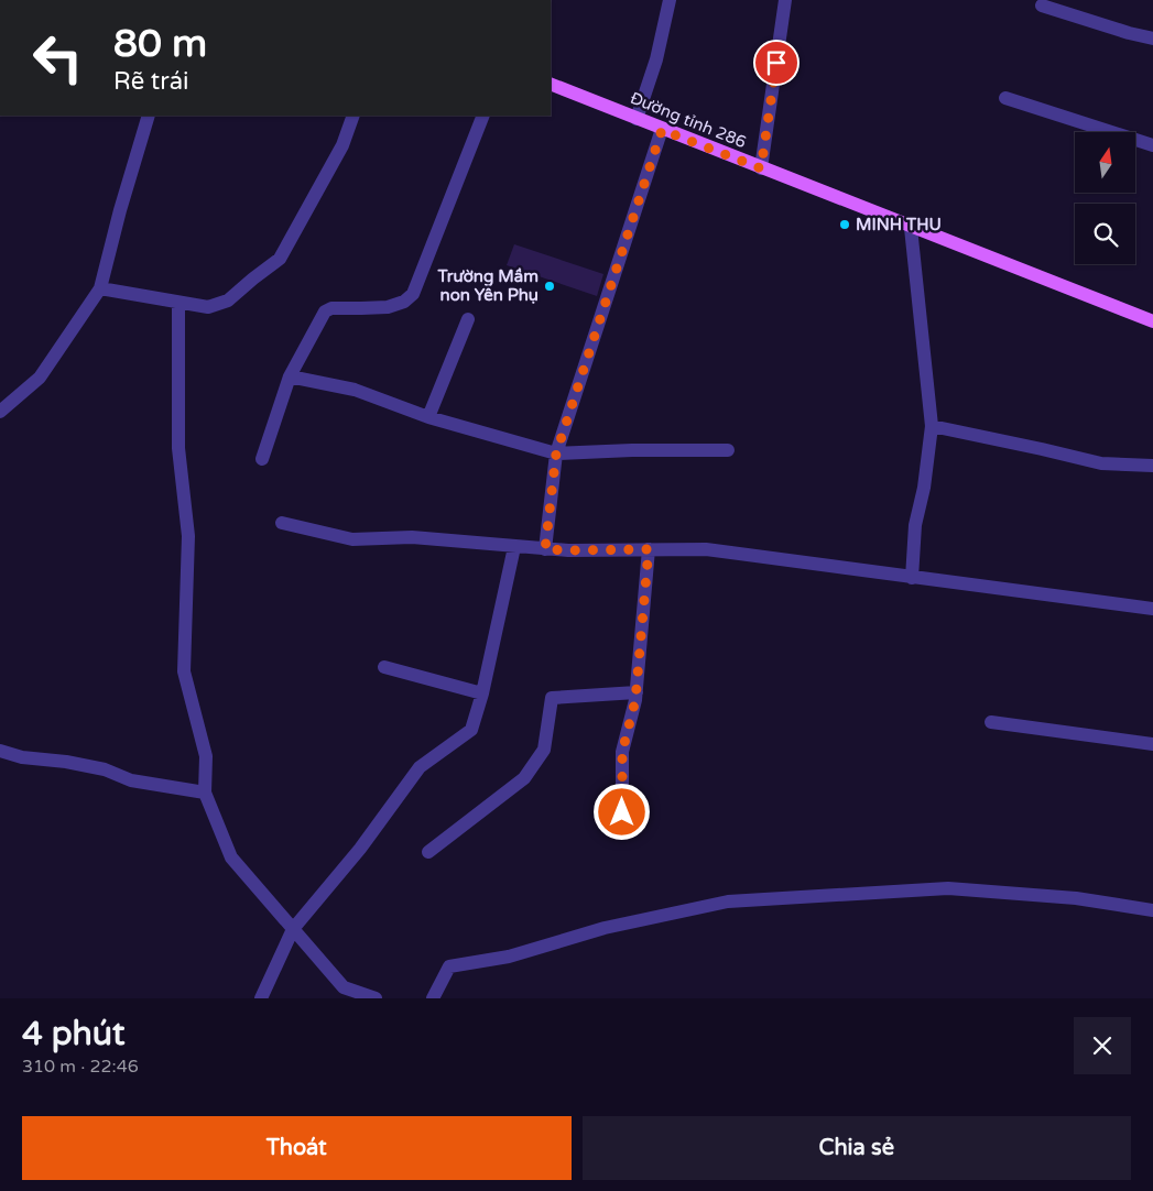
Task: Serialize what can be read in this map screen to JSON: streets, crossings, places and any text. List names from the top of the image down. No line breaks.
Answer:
{"streets":{"main road":["Đường tỉnh 286"]},"places":["MINH THU","Trường Mầm non Yên Phụ"],"north":"top","page":{"turn":["80 m","Rẽ trái"],"heading":["4 phút","310 m · 22:46"],"buttons":["Thoát","Chia sẻ"]}}
